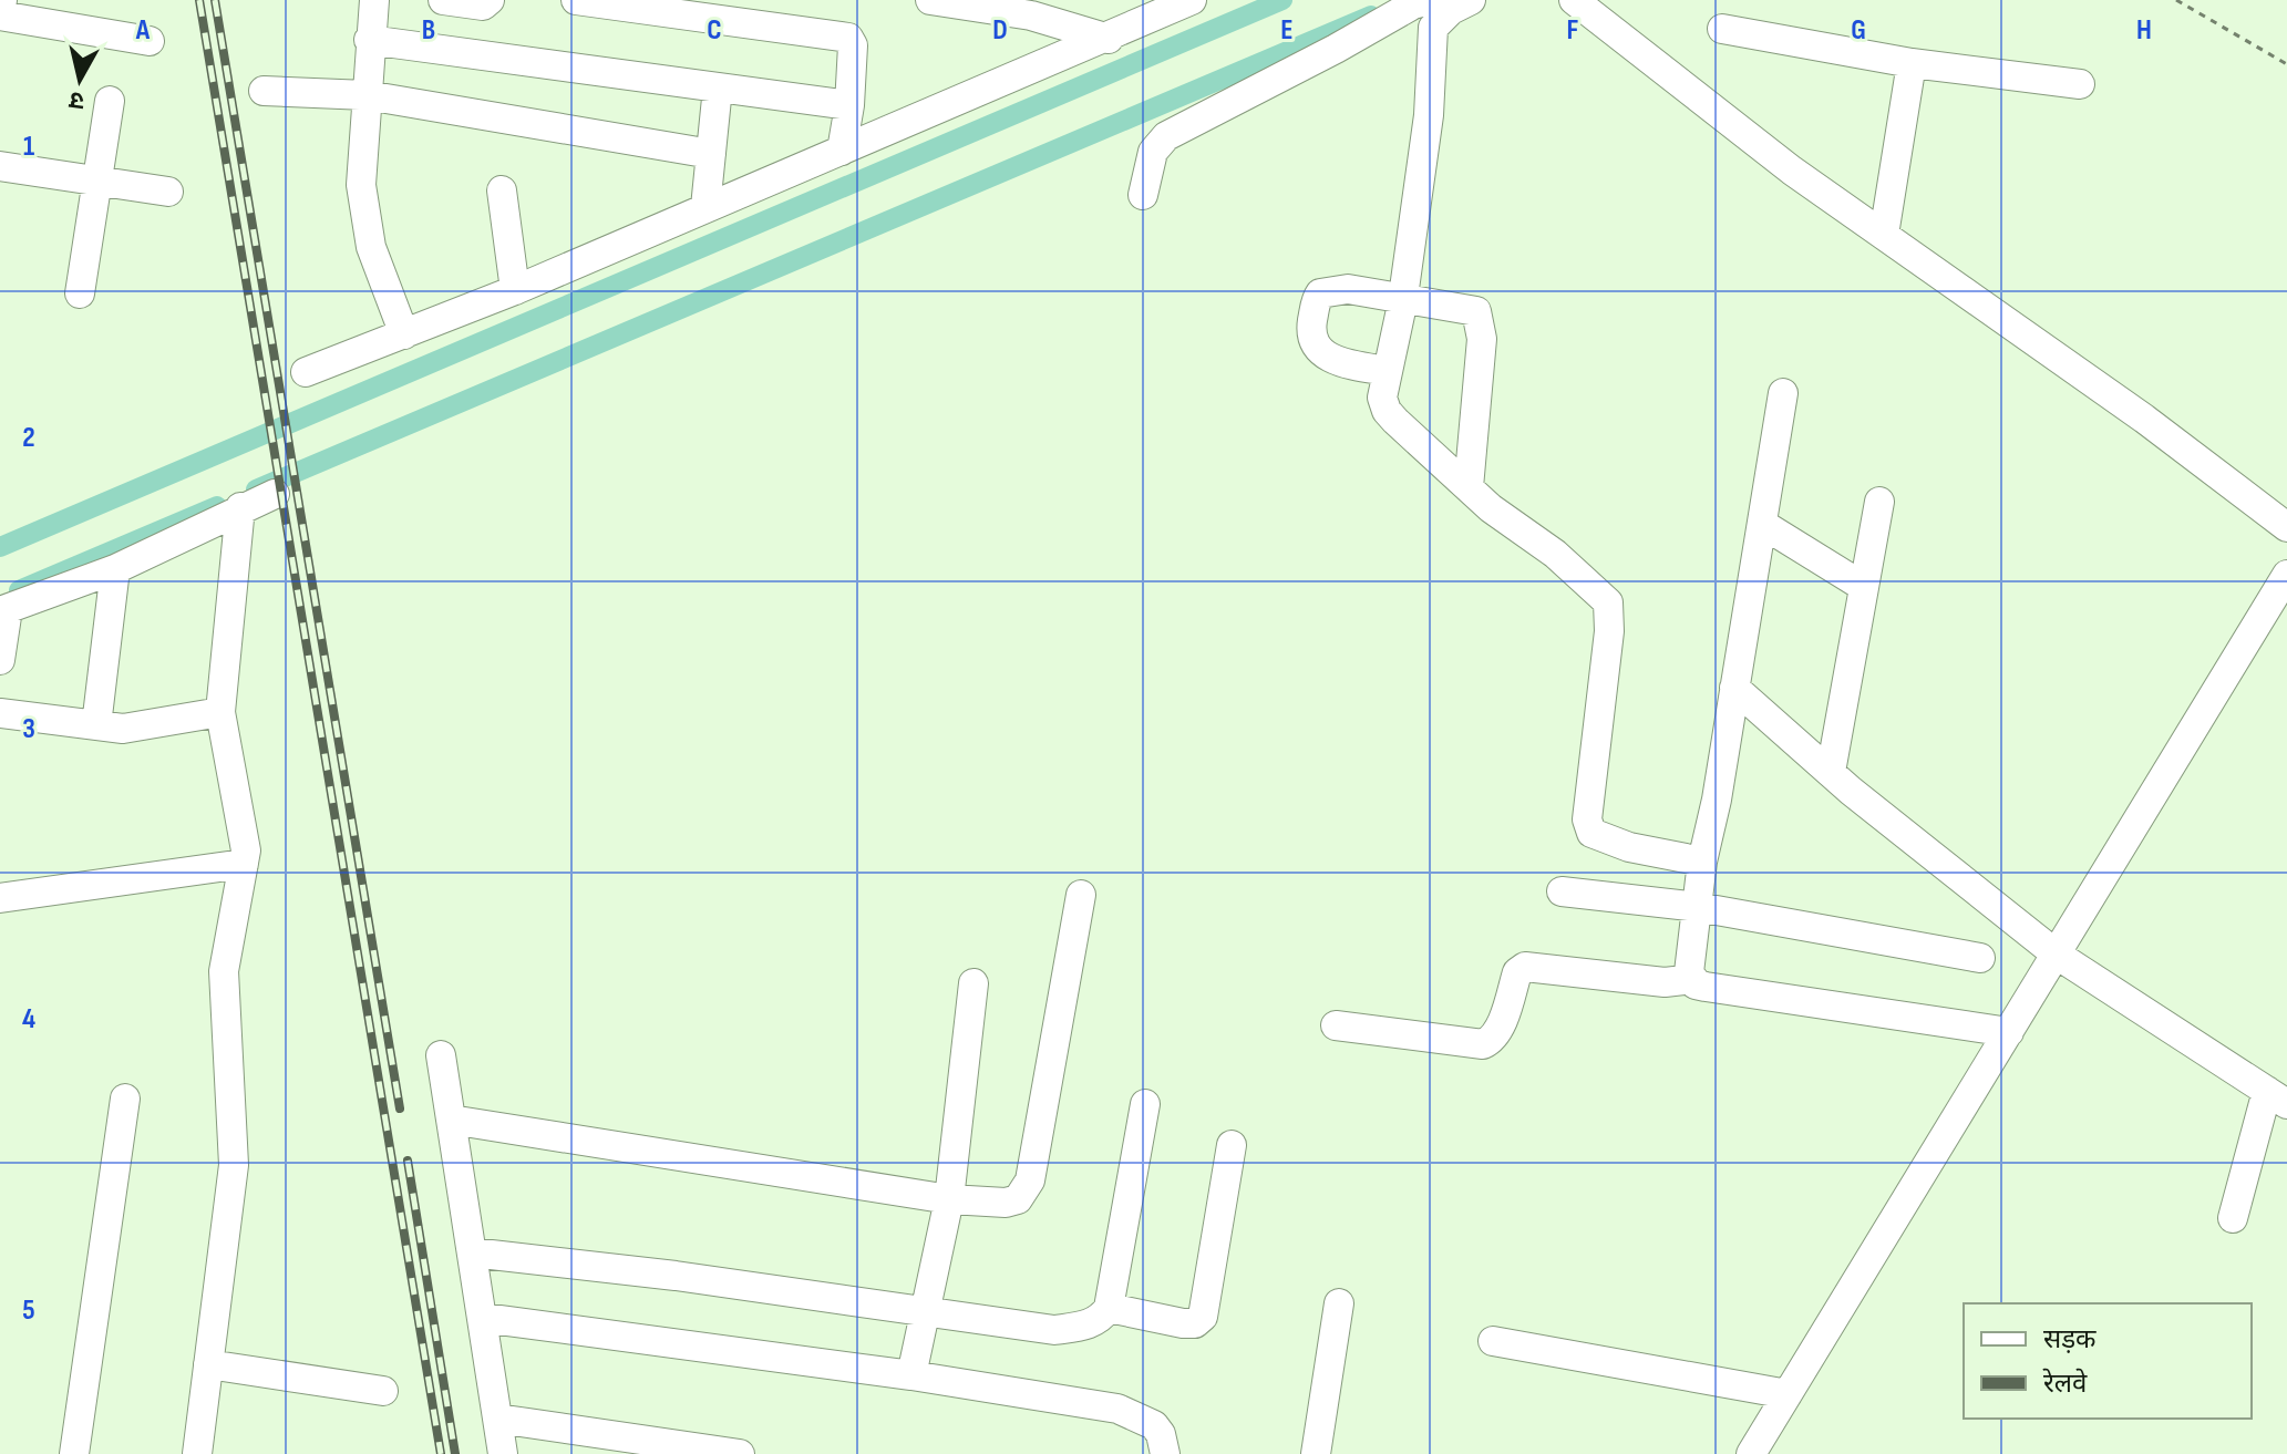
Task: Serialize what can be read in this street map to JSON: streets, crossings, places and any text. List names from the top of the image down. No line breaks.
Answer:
{"legend":["सड़क","रेलवे"],"north":"bottom","grid":{"columns":["A","B","C","D","E","F","G","H"],"rows":["1","2","3","4","5"]}}
